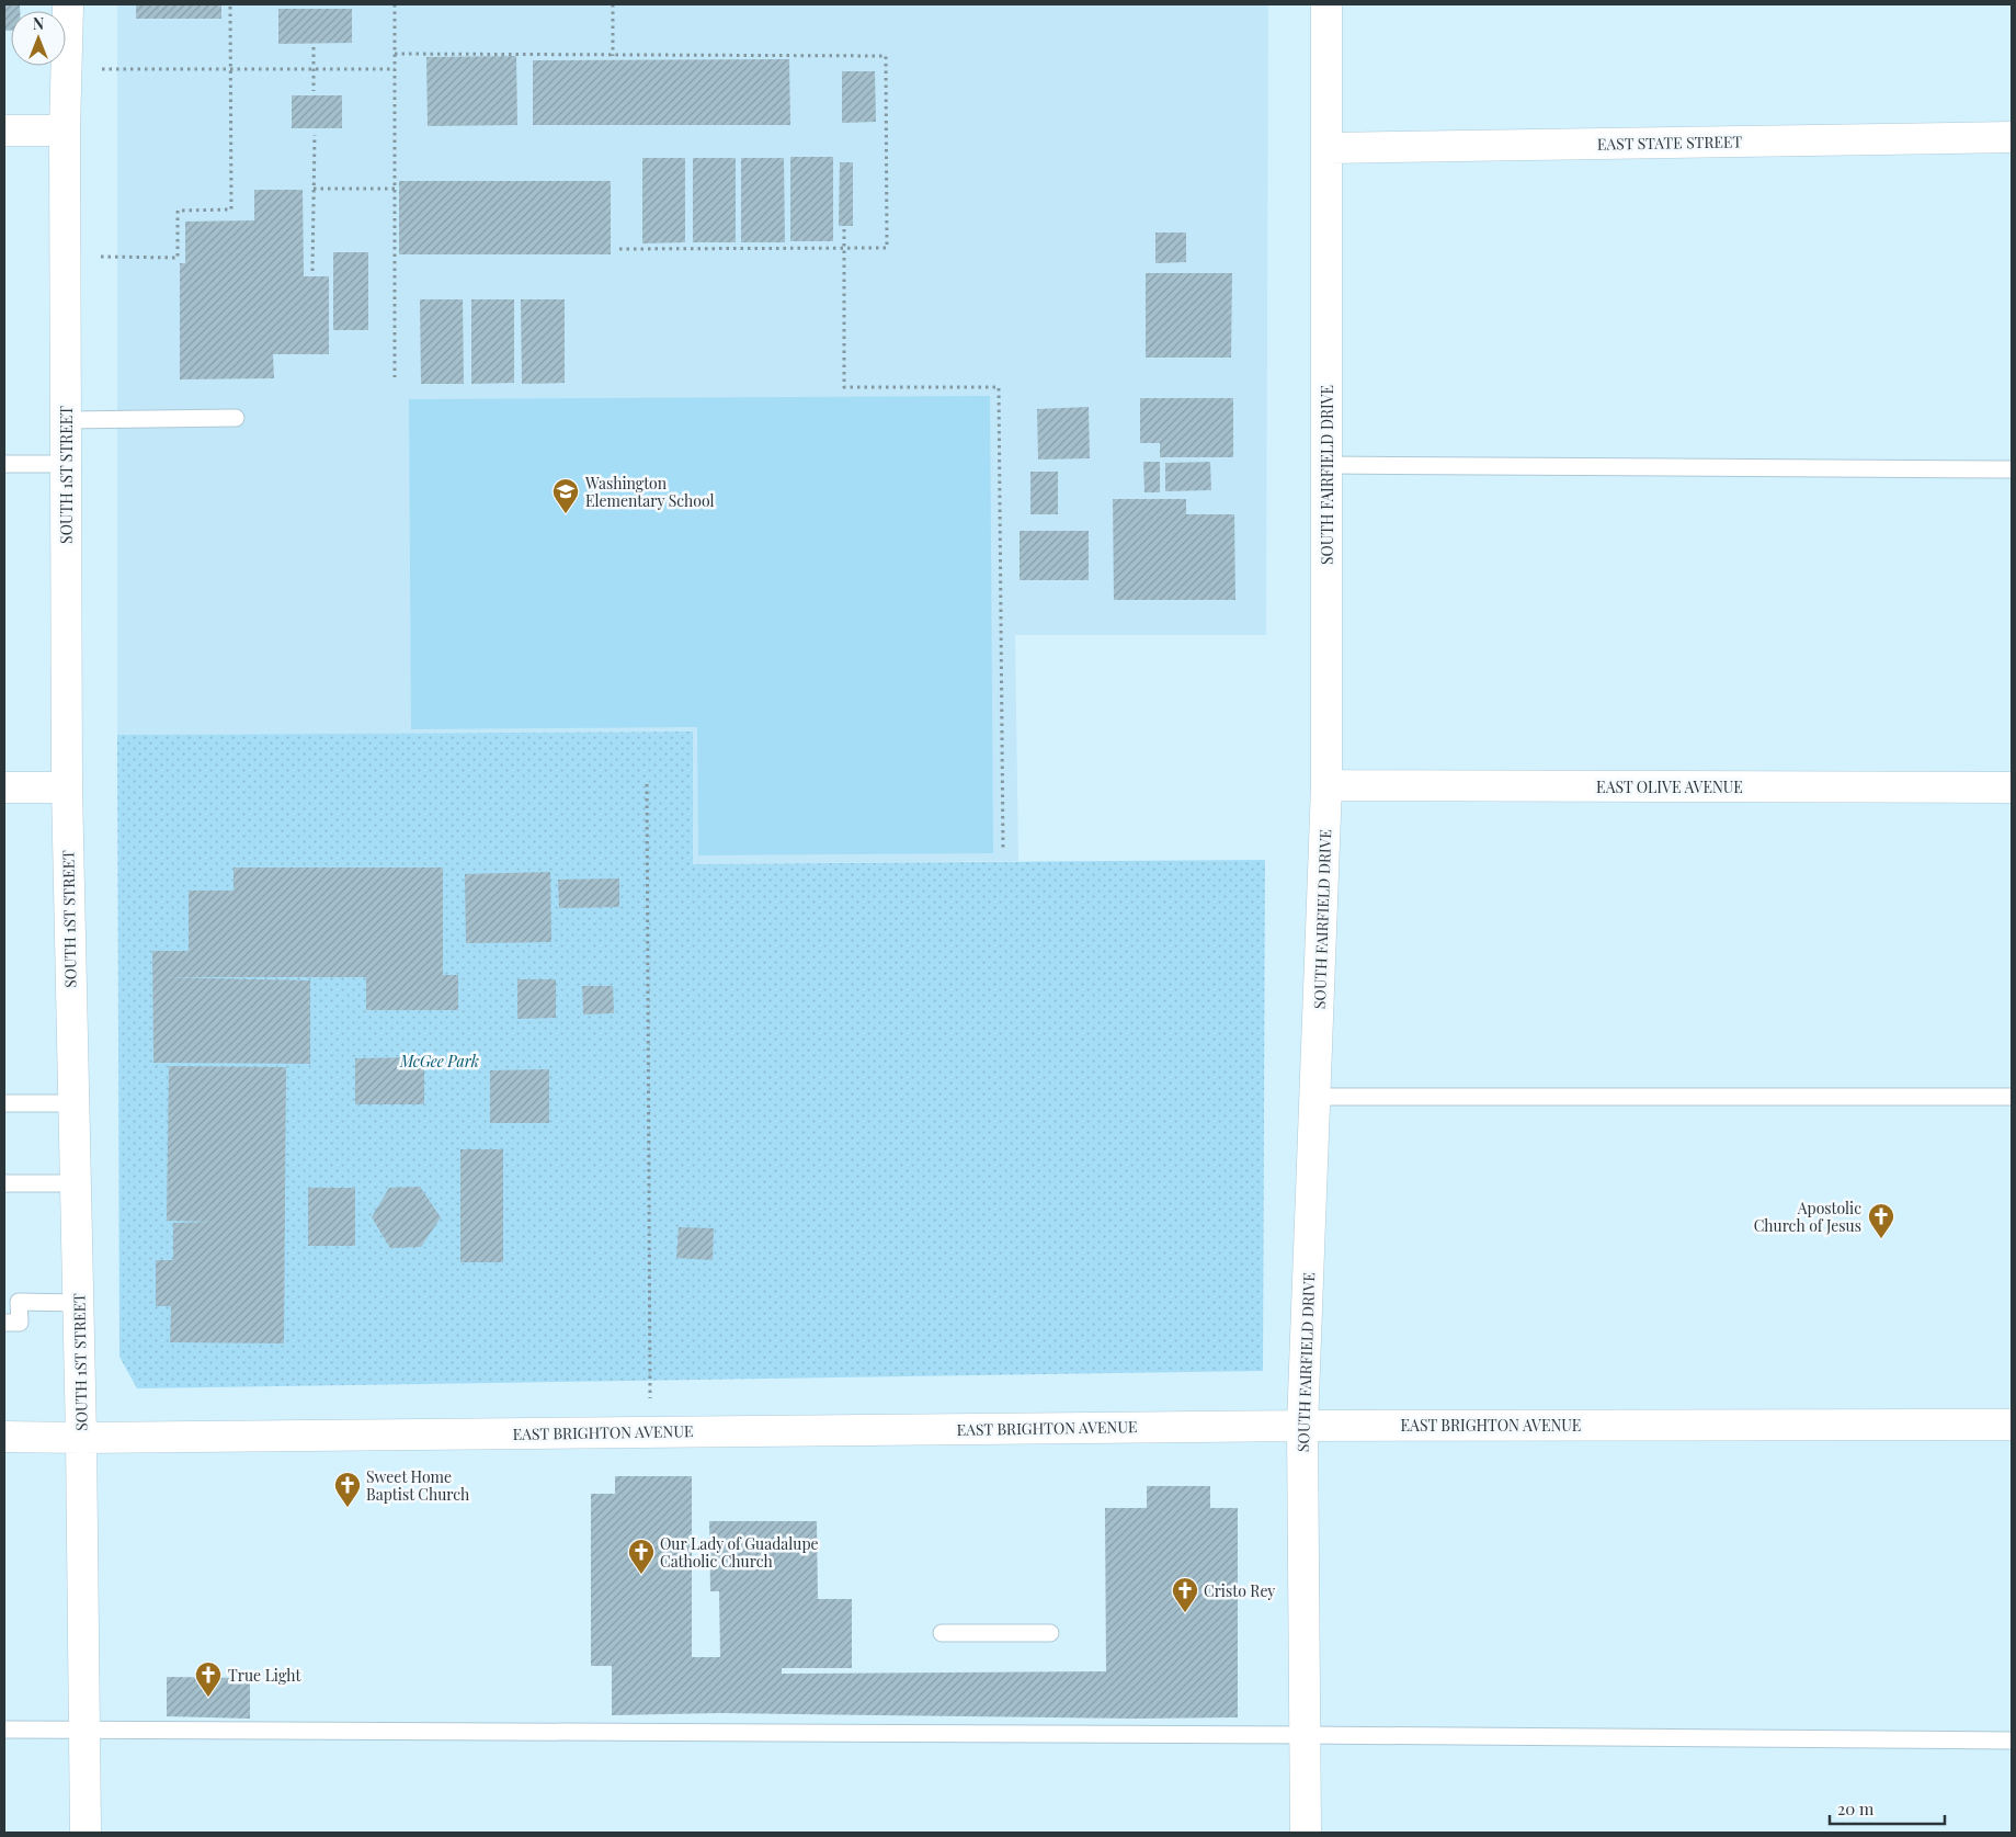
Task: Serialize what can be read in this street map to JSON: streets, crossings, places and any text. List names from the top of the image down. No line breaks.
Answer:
{"streets":{"street":["EAST STATE STREET","SOUTH 1ST STREET","SOUTH FAIRFIELD DRIVE","EAST OLIVE AVENUE","EAST BRIGHTON AVENUE"]},"crossings":[["EAST STATE STREET","SOUTH FAIRFIELD DRIVE"],["SOUTH 1ST STREET","EAST BRIGHTON AVENUE"],["SOUTH FAIRFIELD DRIVE","EAST OLIVE AVENUE"],["SOUTH FAIRFIELD DRIVE","EAST BRIGHTON AVENUE"]],"parks":["McGee Park"],"places":{"school or university":["Washington Elementary School"],"church":["Apostolic Church of Jesus","Sweet Home Baptist Church","Our Lady of Guadalupe Catholic Church","Cristo Rey","True Light"]},"scale_bar":"20 m","north":"top"}
